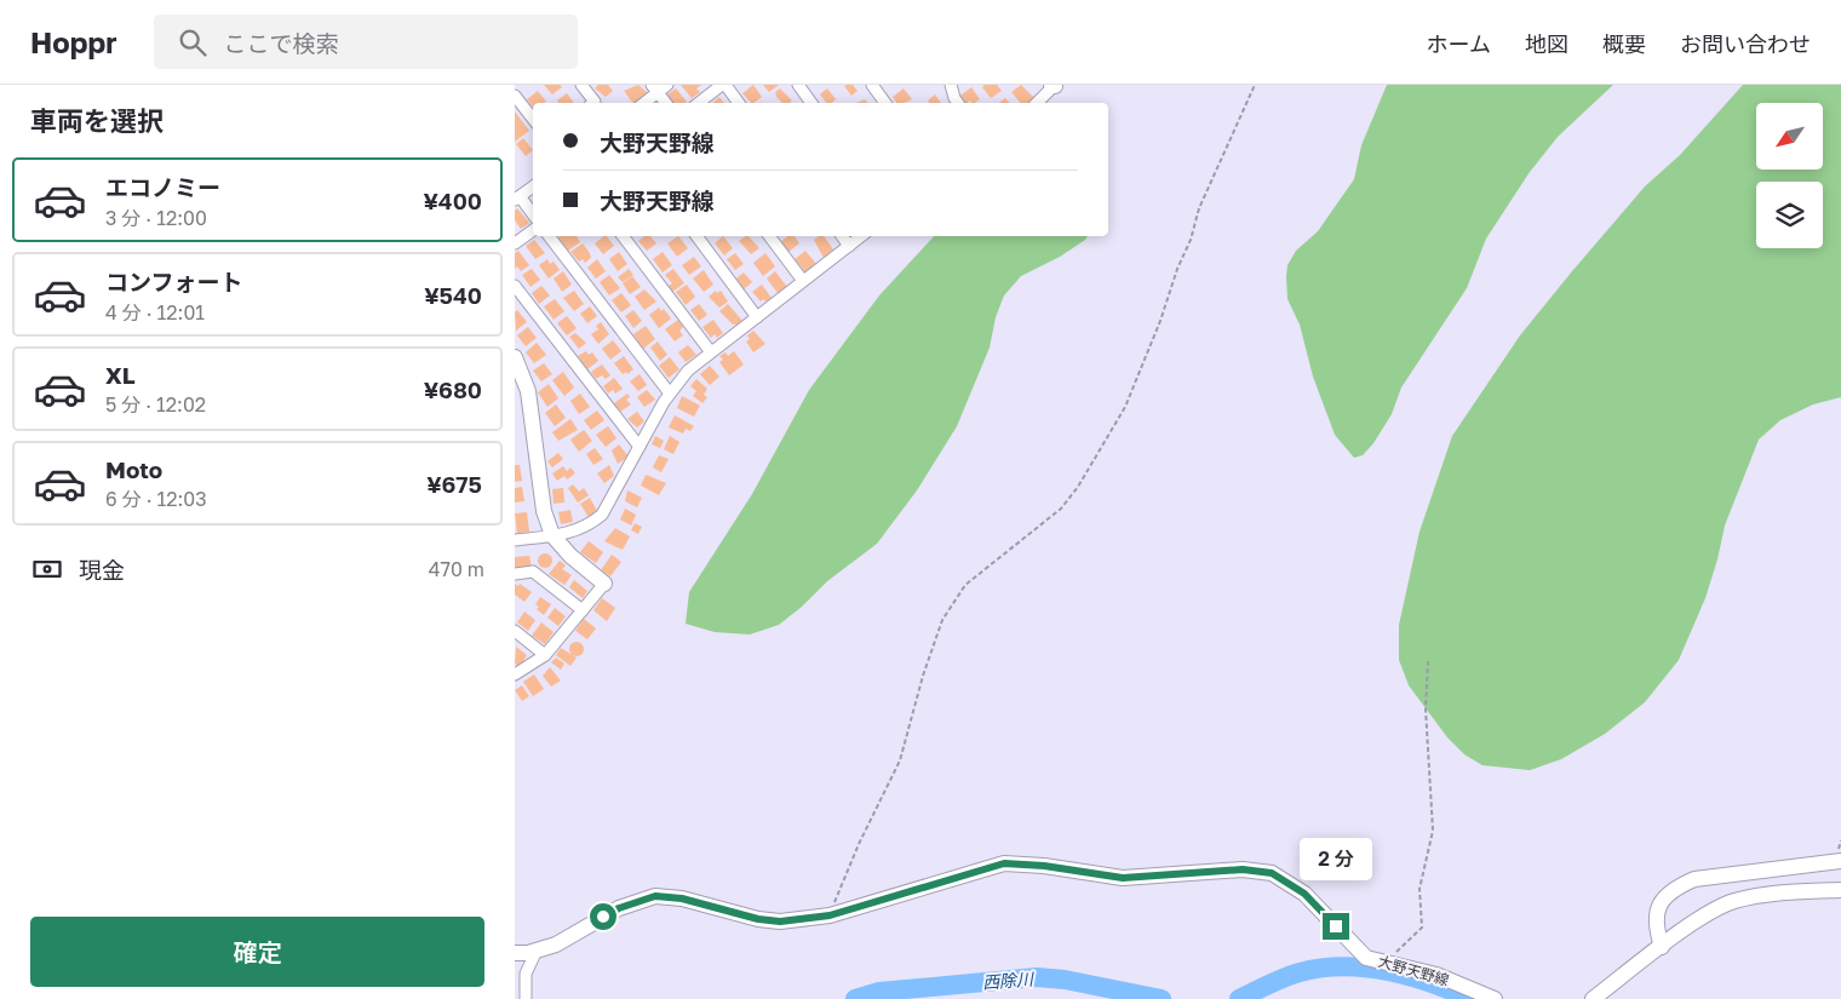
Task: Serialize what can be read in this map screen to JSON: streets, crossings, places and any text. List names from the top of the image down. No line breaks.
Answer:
{"streets":{"main road":["大野天野線"]},"water":["西除川"],"north":"bottom left","page":{"header":"Hoppr","search":"ここで検索","nav":["ホーム","地図","概要","お問い合わせ"],"heading":"車両を選択","banner":["大野天野線","大野天野線"],"list":[{"name":"エコノミー","note":"3 分 · 12:00","value":"¥400"},{"name":"コンフォート","note":"4 分 · 12:01","value":"¥540"},{"name":"XL","note":"5 分 · 12:02","value":"¥680"},{"name":"Moto","note":"6 分 · 12:03","value":"¥675"}],"pay":["現金","470 m"],"bubble":"2 分","buttons":"確定"}}
